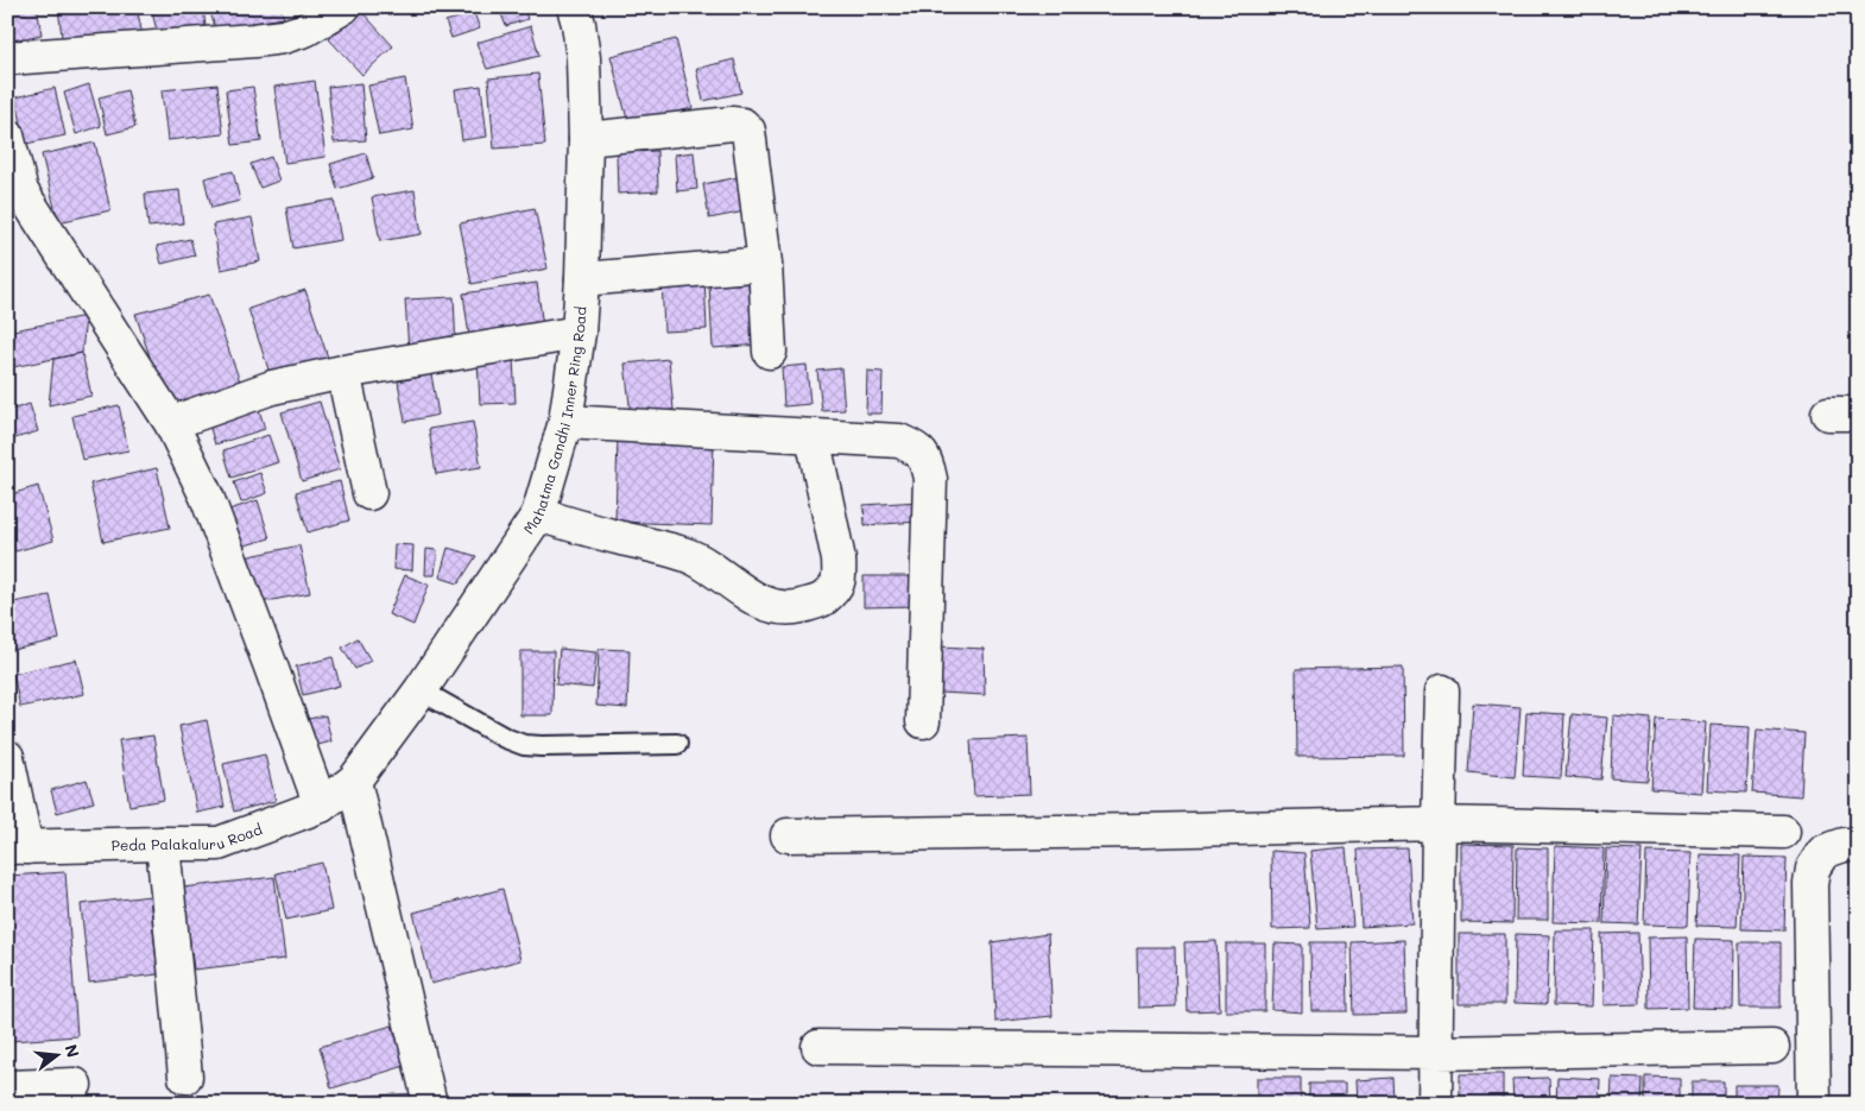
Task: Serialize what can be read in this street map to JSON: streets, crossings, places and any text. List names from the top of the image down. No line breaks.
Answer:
{"streets":{"street":["Mahatma Gandhi Inner Ring Road","Peda Palakaluru Road"]},"crossings":[["Mahatma Gandhi Inner Ring Road","Peda Palakaluru Road"]],"north":"right"}
